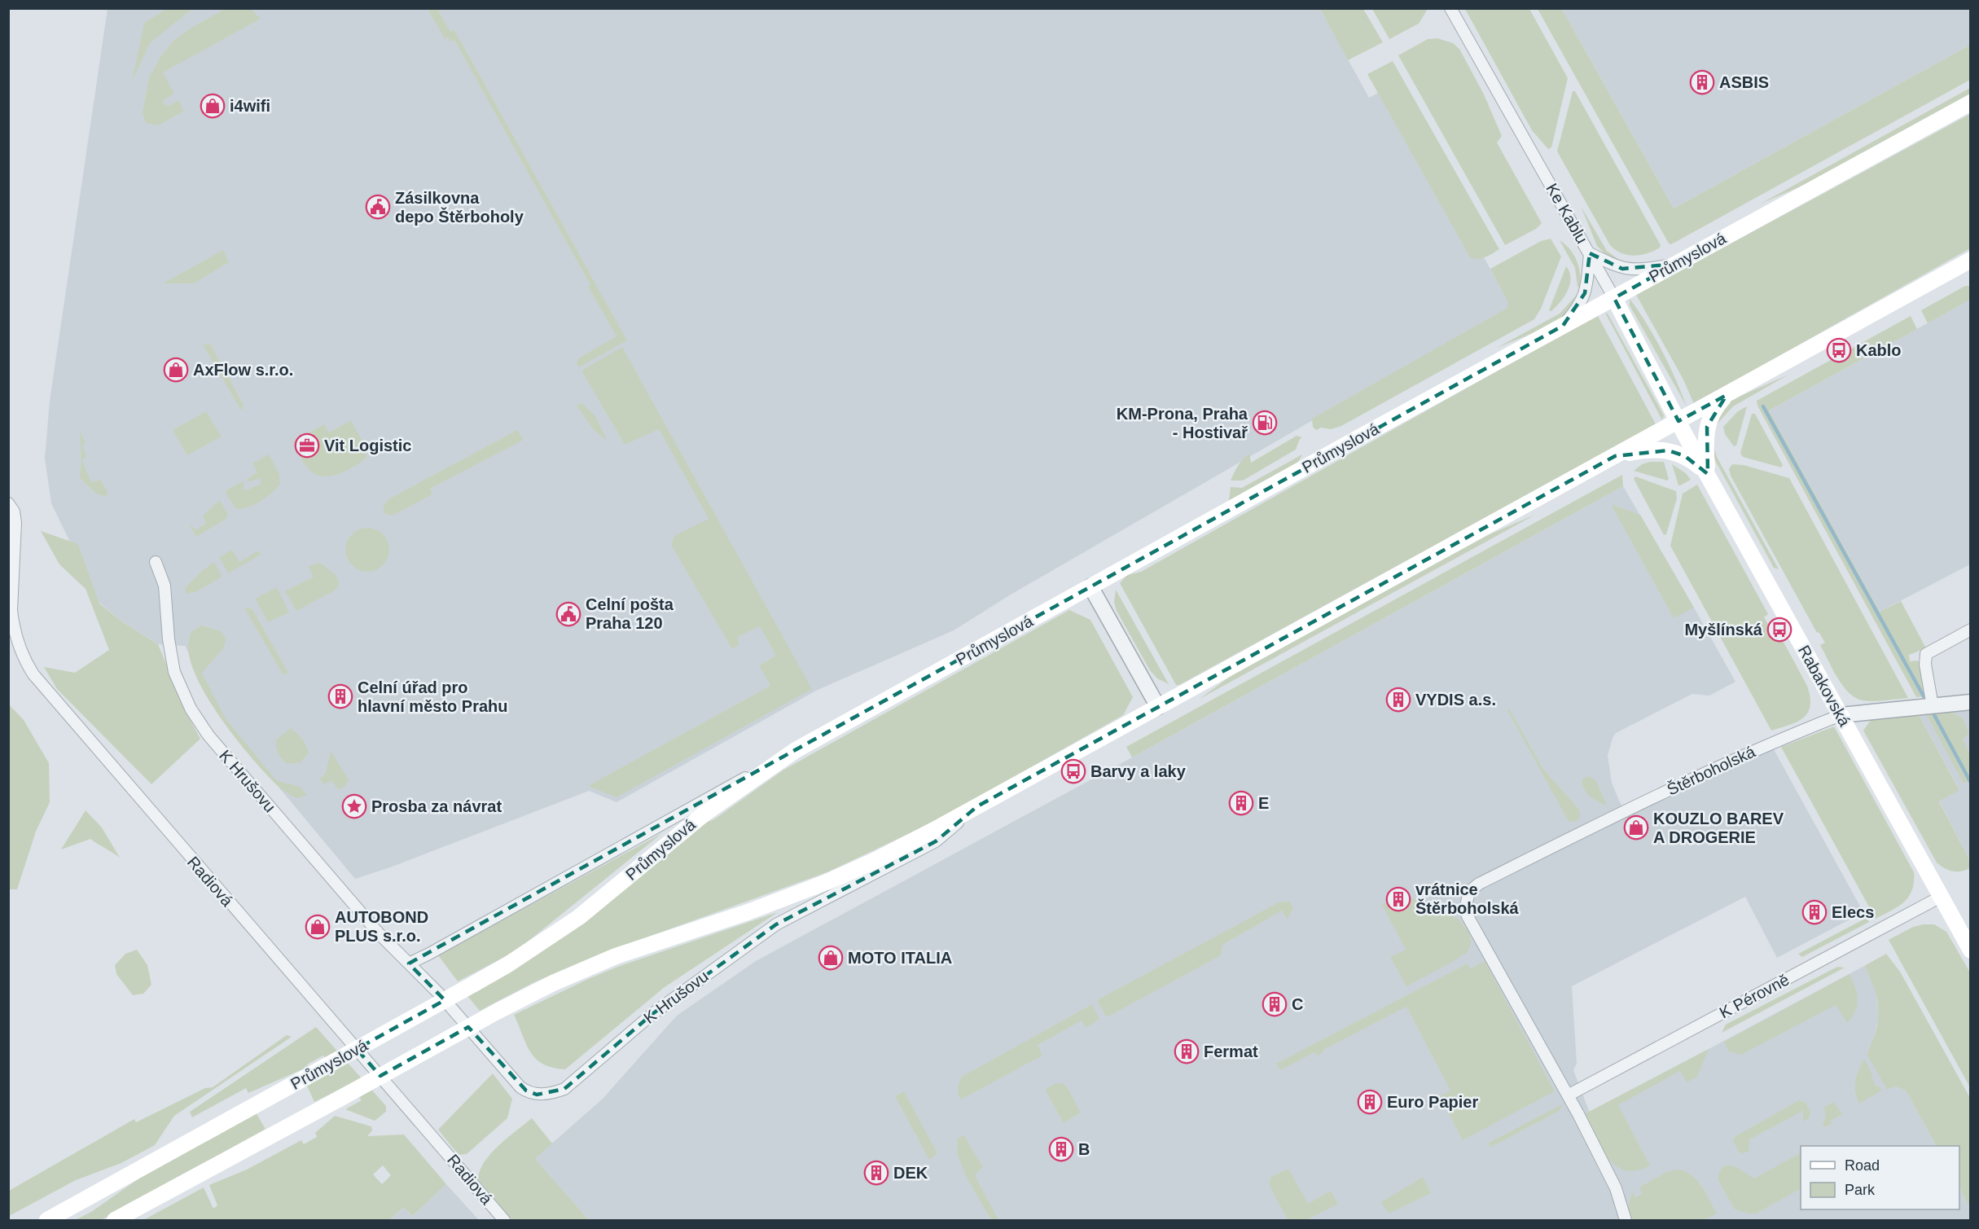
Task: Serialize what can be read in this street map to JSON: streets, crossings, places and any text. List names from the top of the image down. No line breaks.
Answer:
{"streets":{"main road":["Ke Kablu","Průmyslová","Rabakovská"],"street":["Štěrboholská","K Hrušovu","Radiová","K Pérovně"]},"crossings":[["Ke Kablu","Průmyslová"],["Ke Kablu","Rabakovská"],["Rabakovská","Štěrboholská"],["Rabakovská","K Pérovně"],["Štěrboholská","K Pérovně"]],"places":{"building":["ASBIS","Celní úřad pro hlavní město Prahu","VYDIS a.s.","E","vrátnice Štěrboholská","Elecs","C","Fermat","Euro Papier","B","DEK"],"shop":["i4wifi","AxFlow s.r.o.","KOUZLO BAREV A DROGERIE","AUTOBOND PLUS s.r.o.","MOTO ITALIA"],"public building":["Zásilkovna depo Štěrboholy","Celní pošta Praha 120"],"bus stop":["Kablo","Myšlínská","Barvy a laky"],"fuel station":["KM-Prona, Praha - Hostivař"],"office":["Vit Logistic"],"place":["Prosba za návrat"]},"legend":["Road","Park"]}
